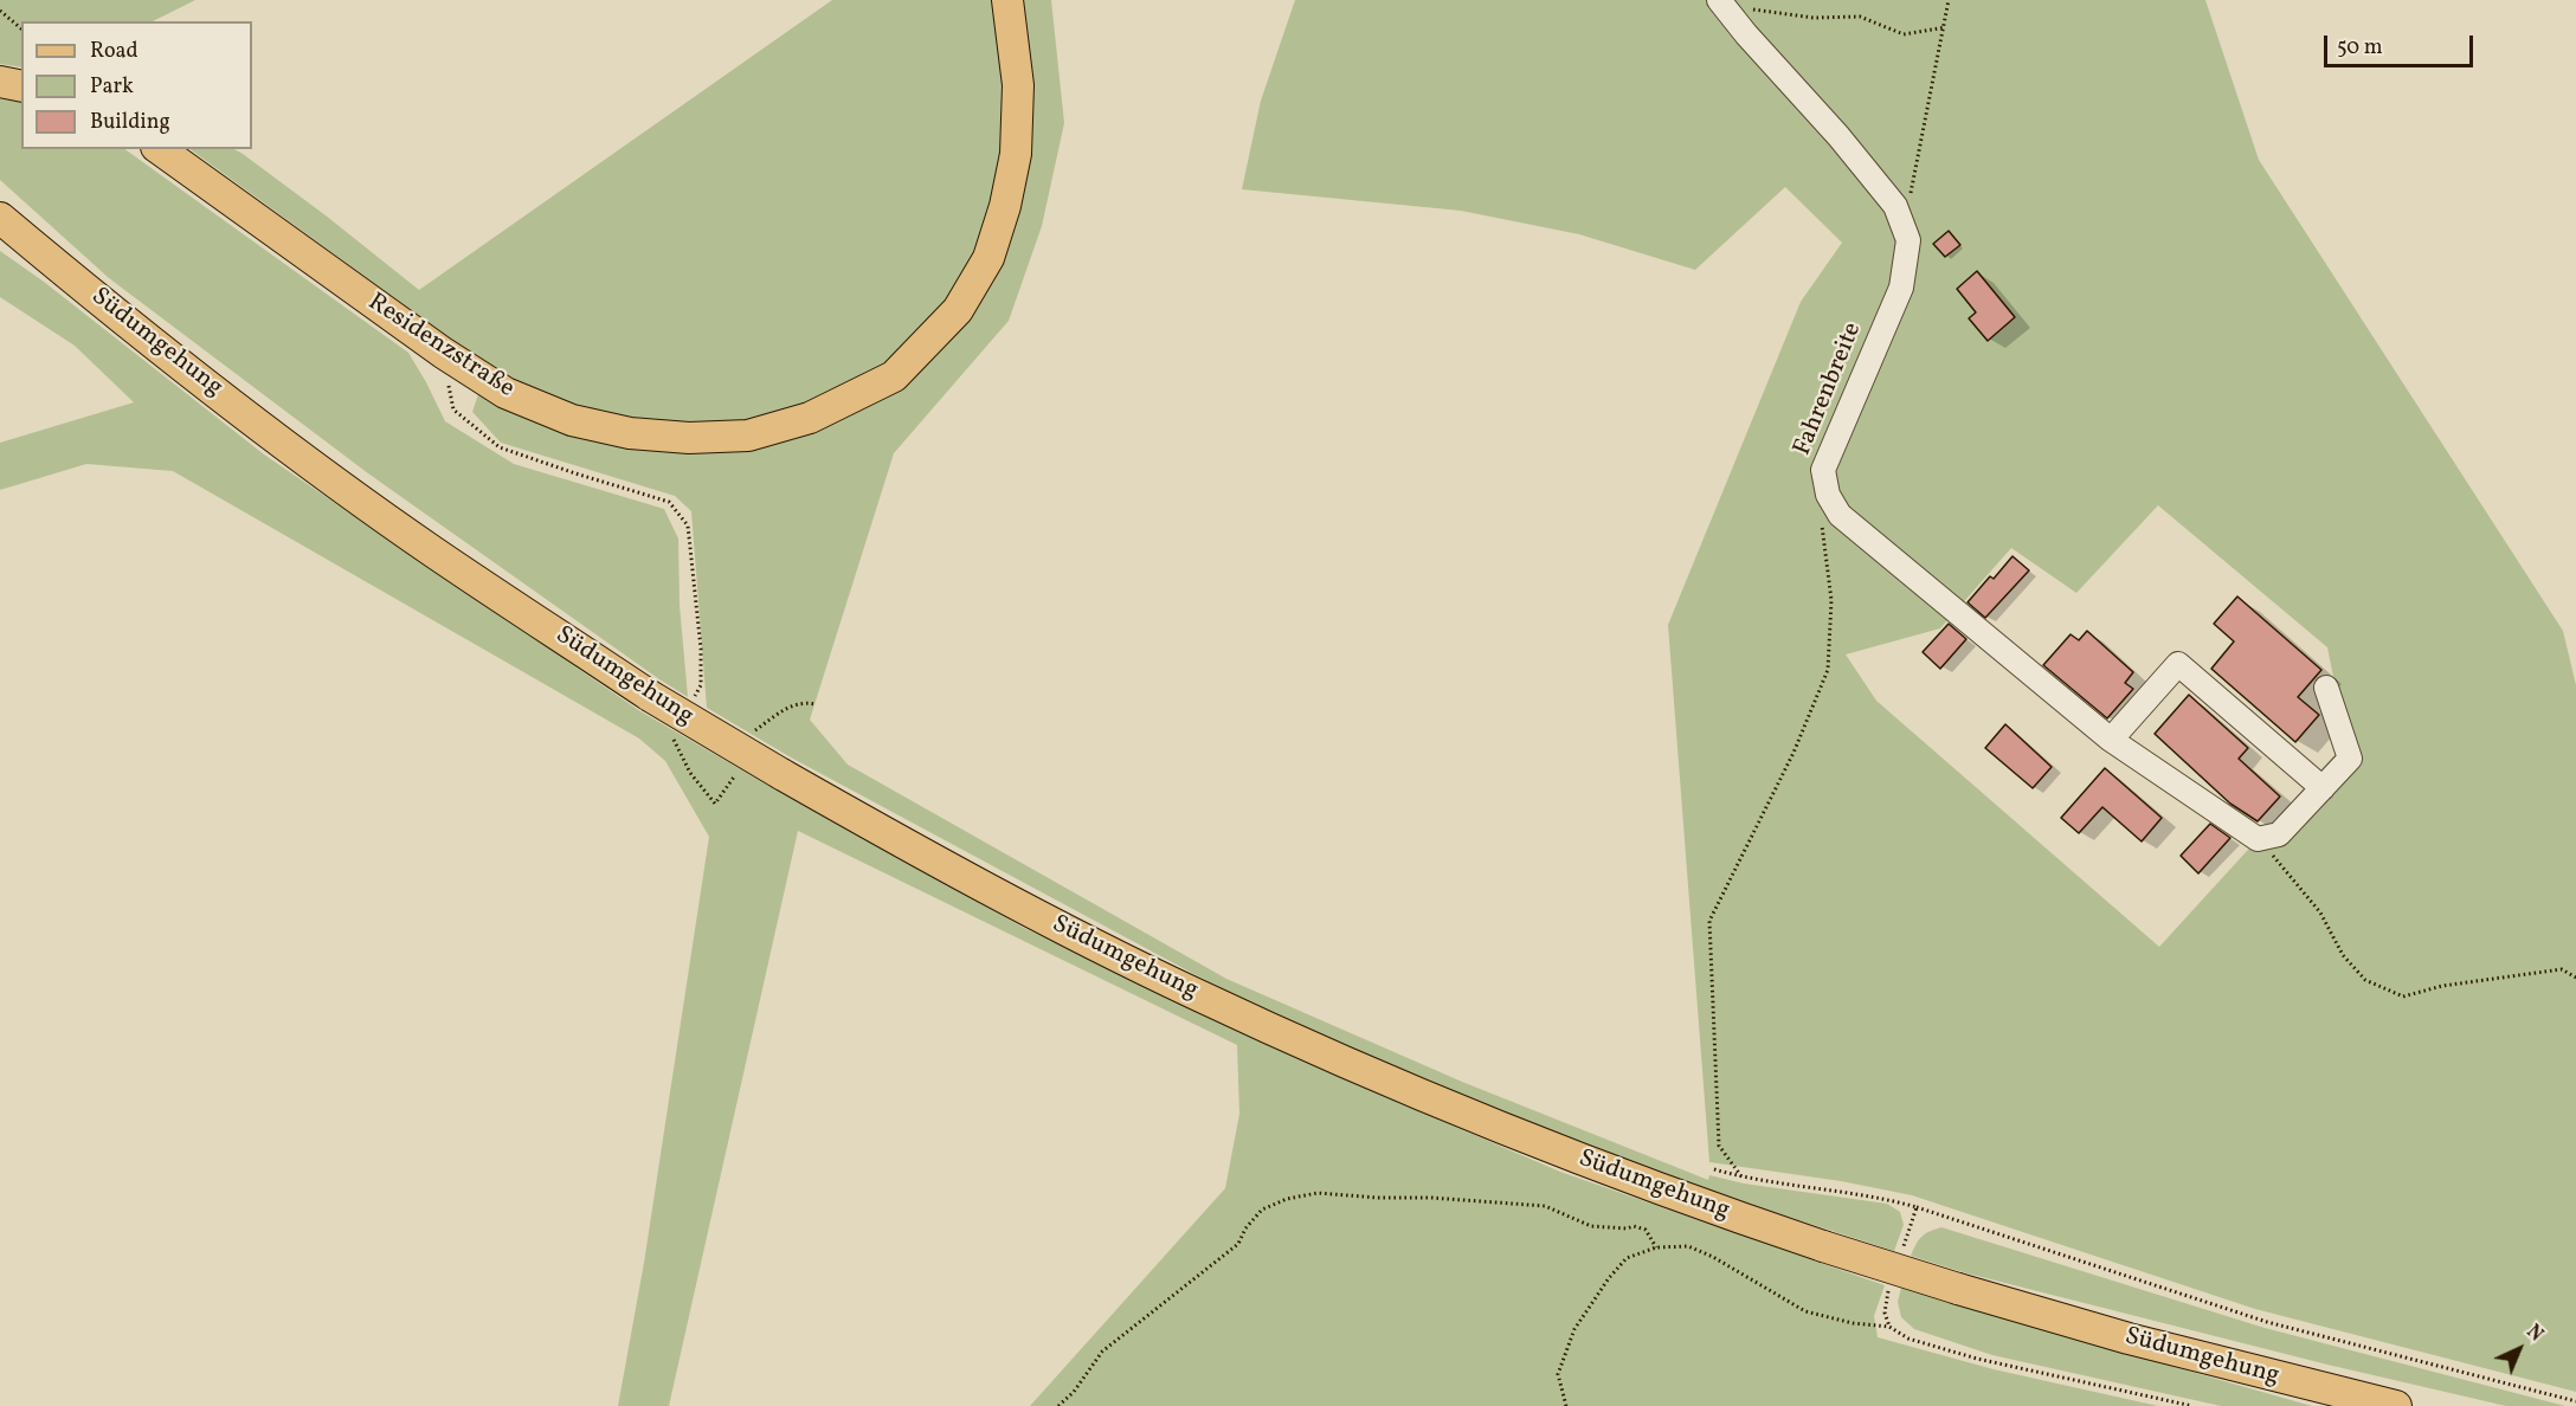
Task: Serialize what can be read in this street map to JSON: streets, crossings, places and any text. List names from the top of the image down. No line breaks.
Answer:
{"streets":{"main road":["Südumgehung","Residenzstraße"],"lane":["Fahrenbreite"]},"legend":["Road","Park","Building"],"scale_bar":"50 m","north":"top right"}
